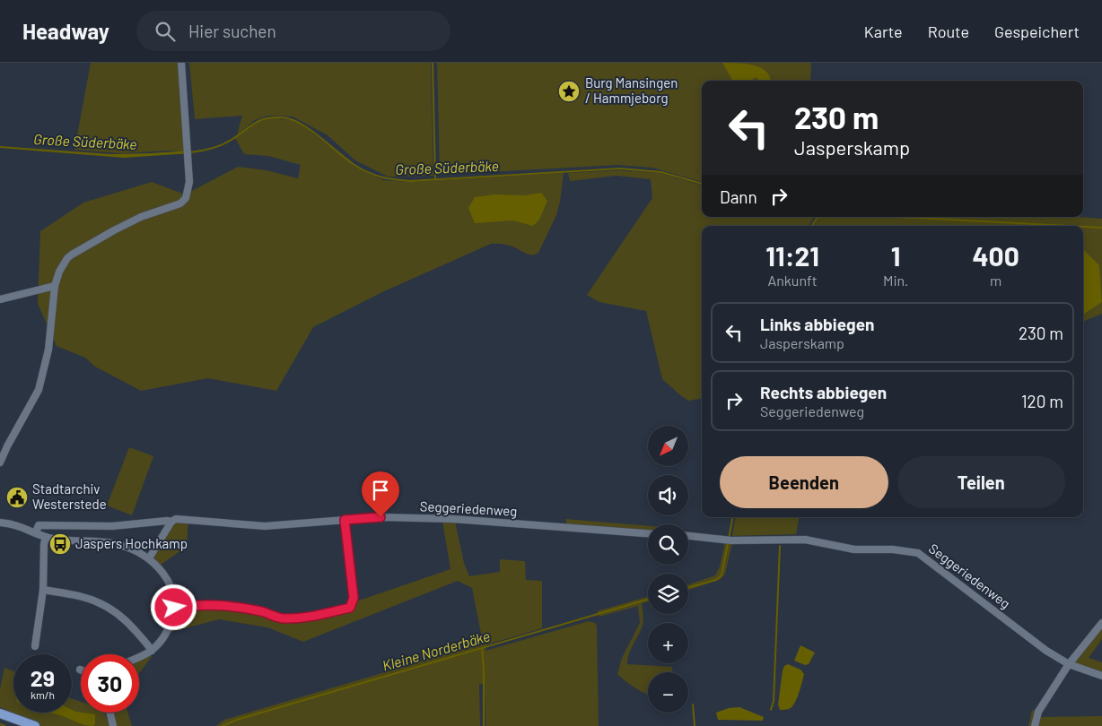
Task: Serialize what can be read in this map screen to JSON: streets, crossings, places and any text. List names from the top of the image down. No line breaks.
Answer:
{"streets":{"street":["Seggeriedenweg"]},"water":["Große Süderbäke","Kleine Norderbäke"],"places":{"place":["Burg Mansingen / Hammjeborg"],"public building":["Stadtarchiv Westerstede"],"bus stop":["Jaspers Hochkamp"]},"north":"bottom left","page":{"header":"Headway","search":"Hier suchen","nav":["Karte","Route","Gespeichert"],"turn":["230 m","Jasperskamp"],"then":"Dann","eta":["11:21","Ankunft","1","Min.","400","m"],"list":[{"name":"Links abbiegen","note":"Jasperskamp","value":"230 m"},{"name":"Rechts abbiegen","note":"Seggeriedenweg","value":"120 m"}],"map_buttons":["+","−"],"buttons":["Beenden","Teilen"],"speed":"29 km/h","limit":"30"}}
